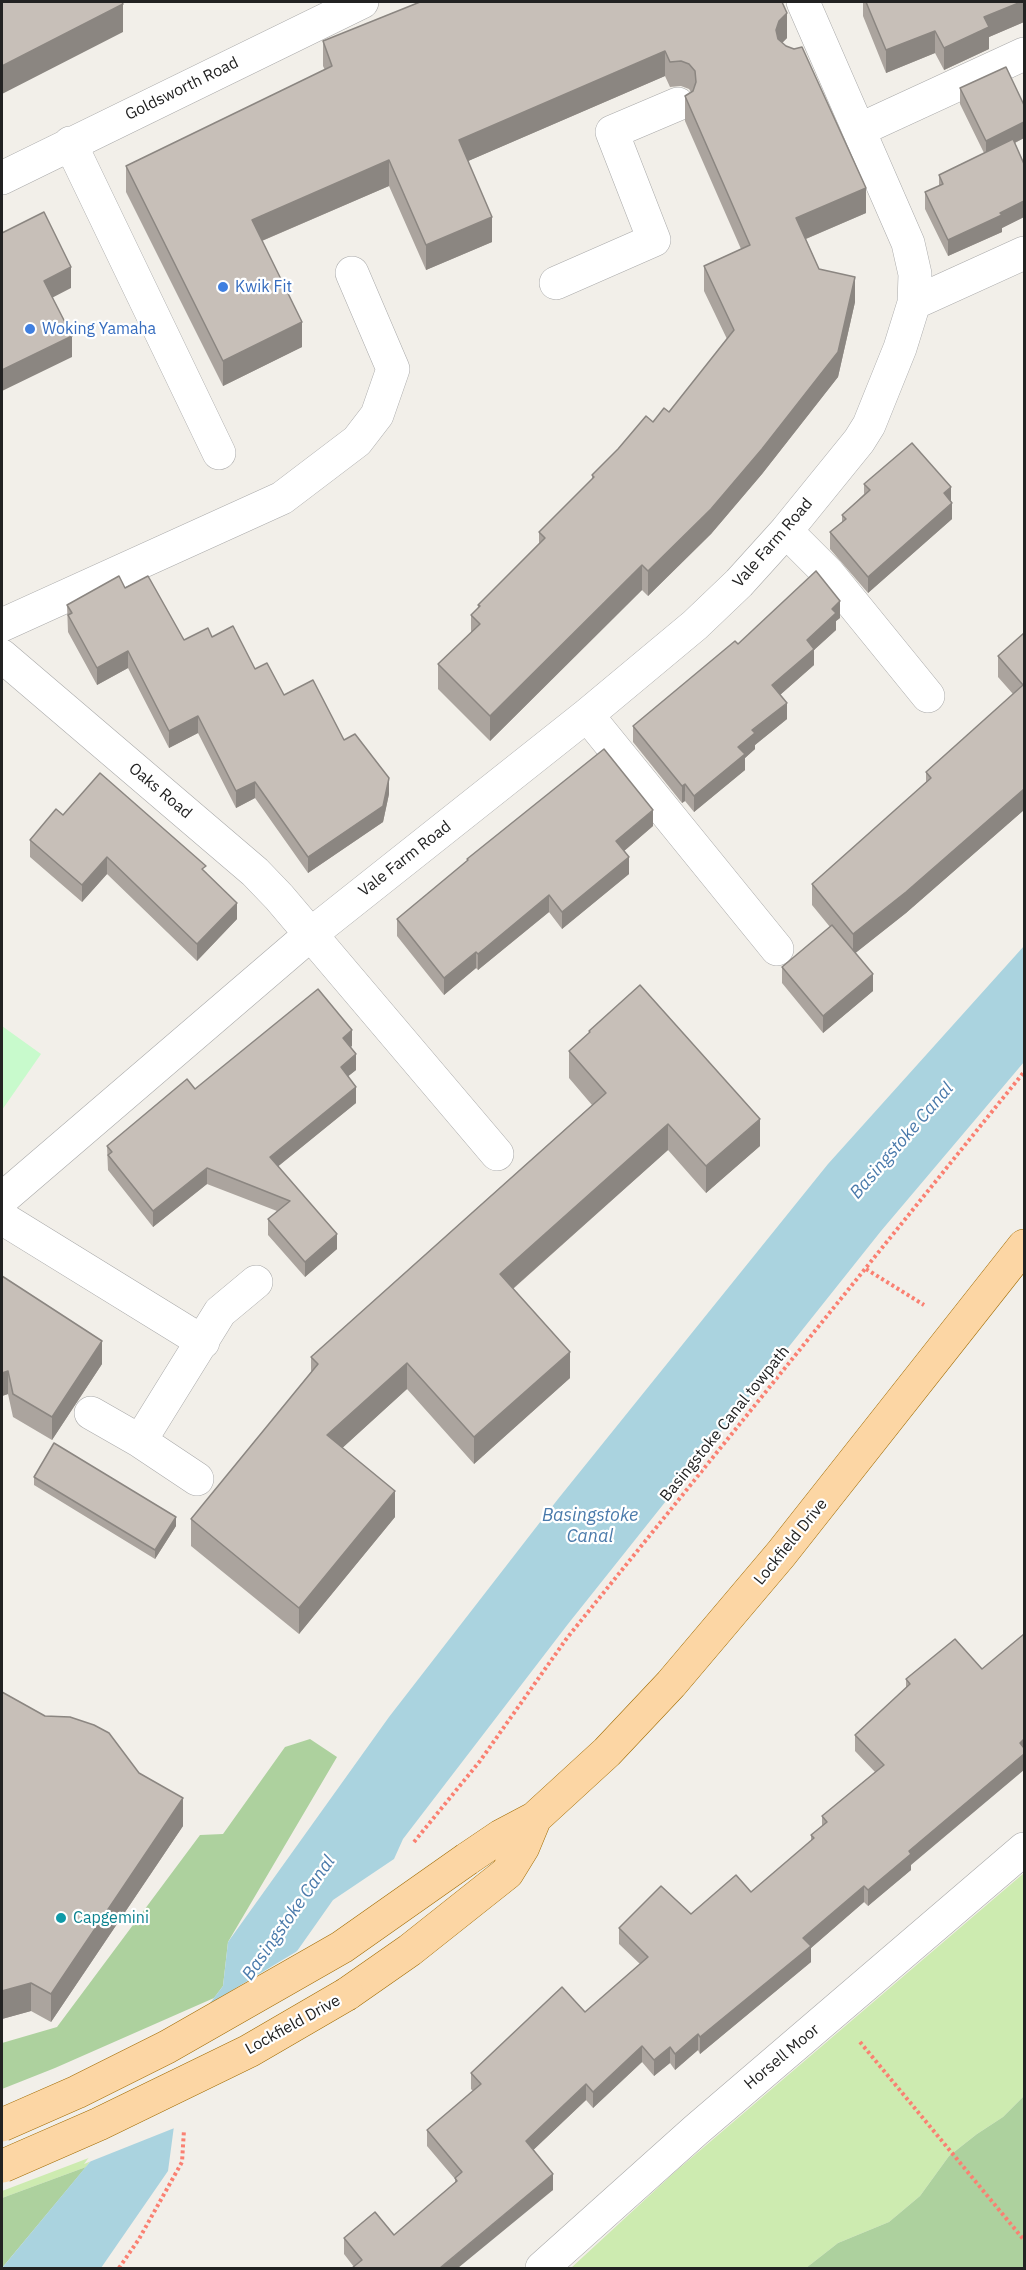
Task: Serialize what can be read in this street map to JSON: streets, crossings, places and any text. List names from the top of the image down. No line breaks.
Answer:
{"streets":{"main road":["Lockfield Drive"],"street":["Goldsworth Road","Vale Farm Road","Oaks Road","Horsell Moor"],"path":["Basingstoke Canal towpath"]},"crossings":[["Vale Farm Road","Oaks Road"]],"water":["Basingstoke Canal"],"places":["Kwik Fit","Woking Yamaha","Capgemini"]}
